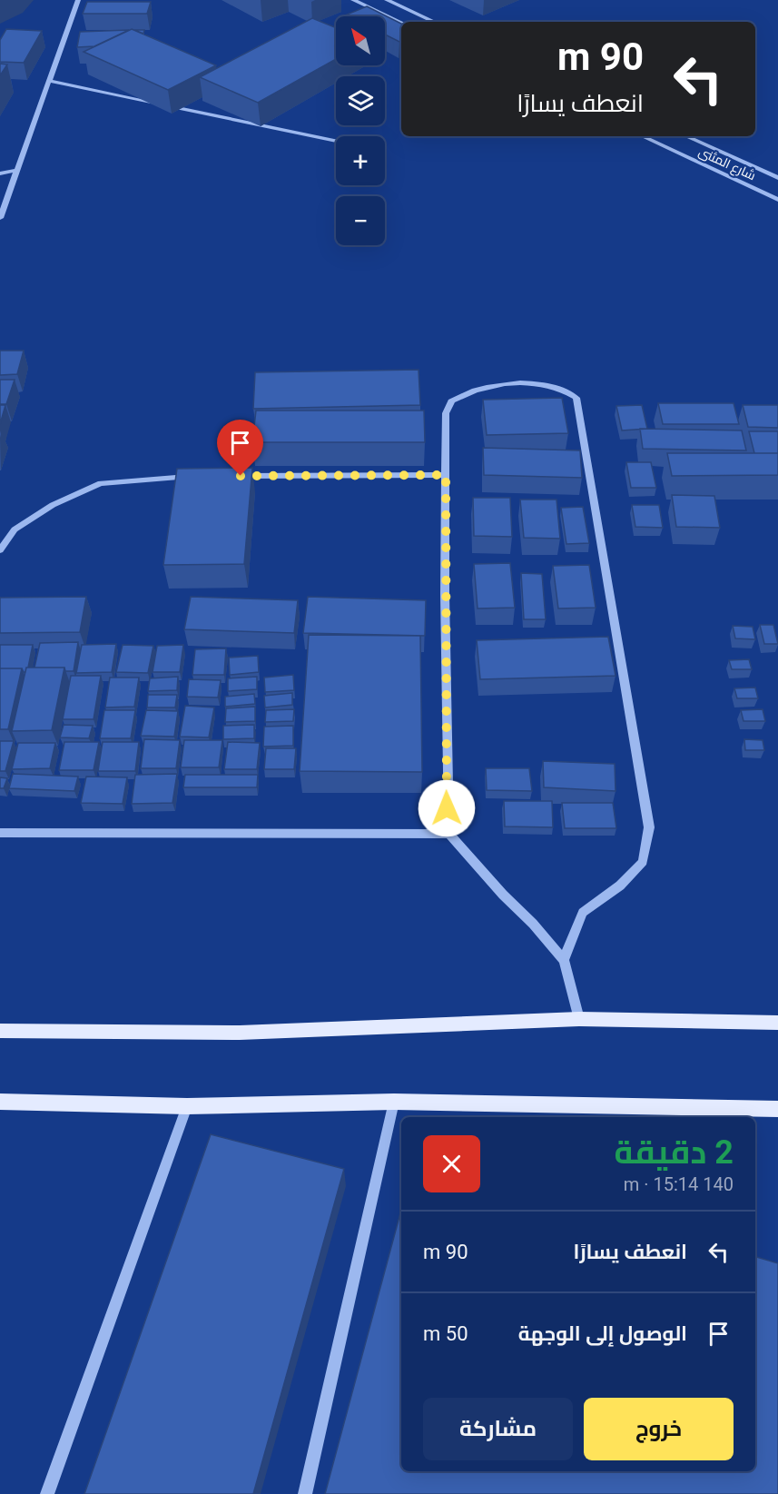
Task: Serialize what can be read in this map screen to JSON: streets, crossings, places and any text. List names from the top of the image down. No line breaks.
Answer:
{"streets":{"street":["شارع المثنى"]},"north":"top left","page":{"map_buttons":["+","−"],"turn":["90 m","انعطف يسارًا"],"heading":["2 دقيقة","140 m · 15:14"],"list":[{"name":"انعطف يسارًا","value":"90 m"},{"name":"الوصول إلى الوجهة","value":"50 m"}],"buttons":["خروج","مشاركة"]}}
